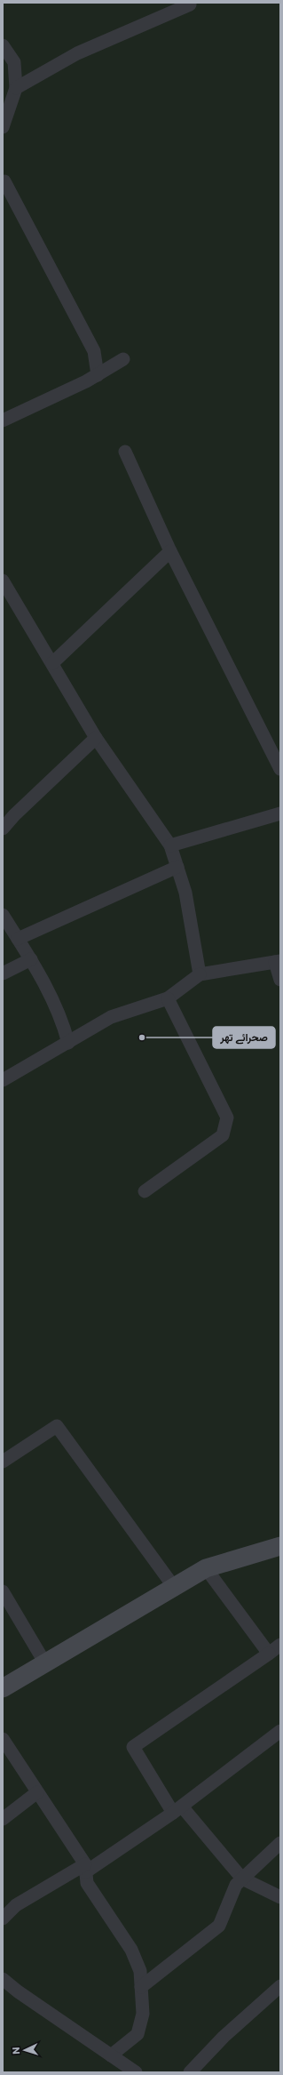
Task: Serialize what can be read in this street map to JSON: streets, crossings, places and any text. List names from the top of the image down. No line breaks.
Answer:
{"places":["صحرائے تھر"],"north":"left"}
